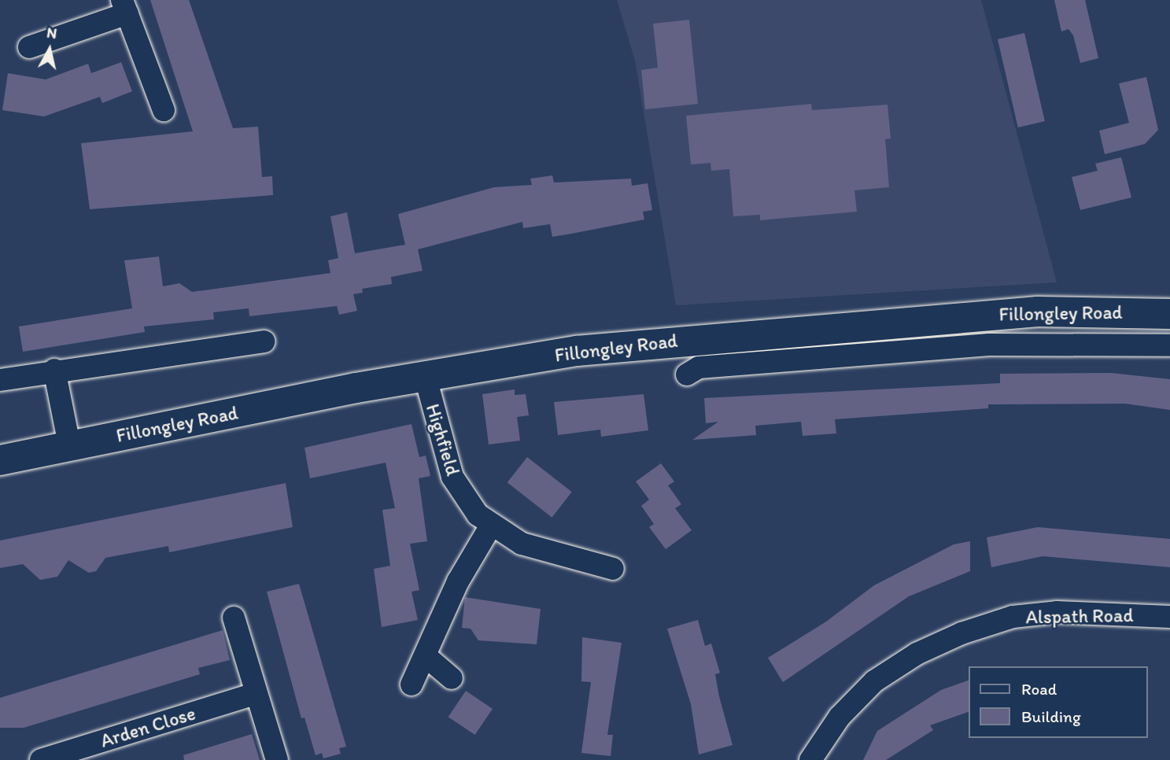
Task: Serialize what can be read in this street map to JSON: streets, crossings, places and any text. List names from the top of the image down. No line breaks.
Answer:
{"streets":{"main road":["Fillongley Road"],"street":["Highfield","Alspath Road","Arden Close"]},"crossings":[["Fillongley Road","Highfield"]],"legend":["Road","Building"],"north":"top"}
